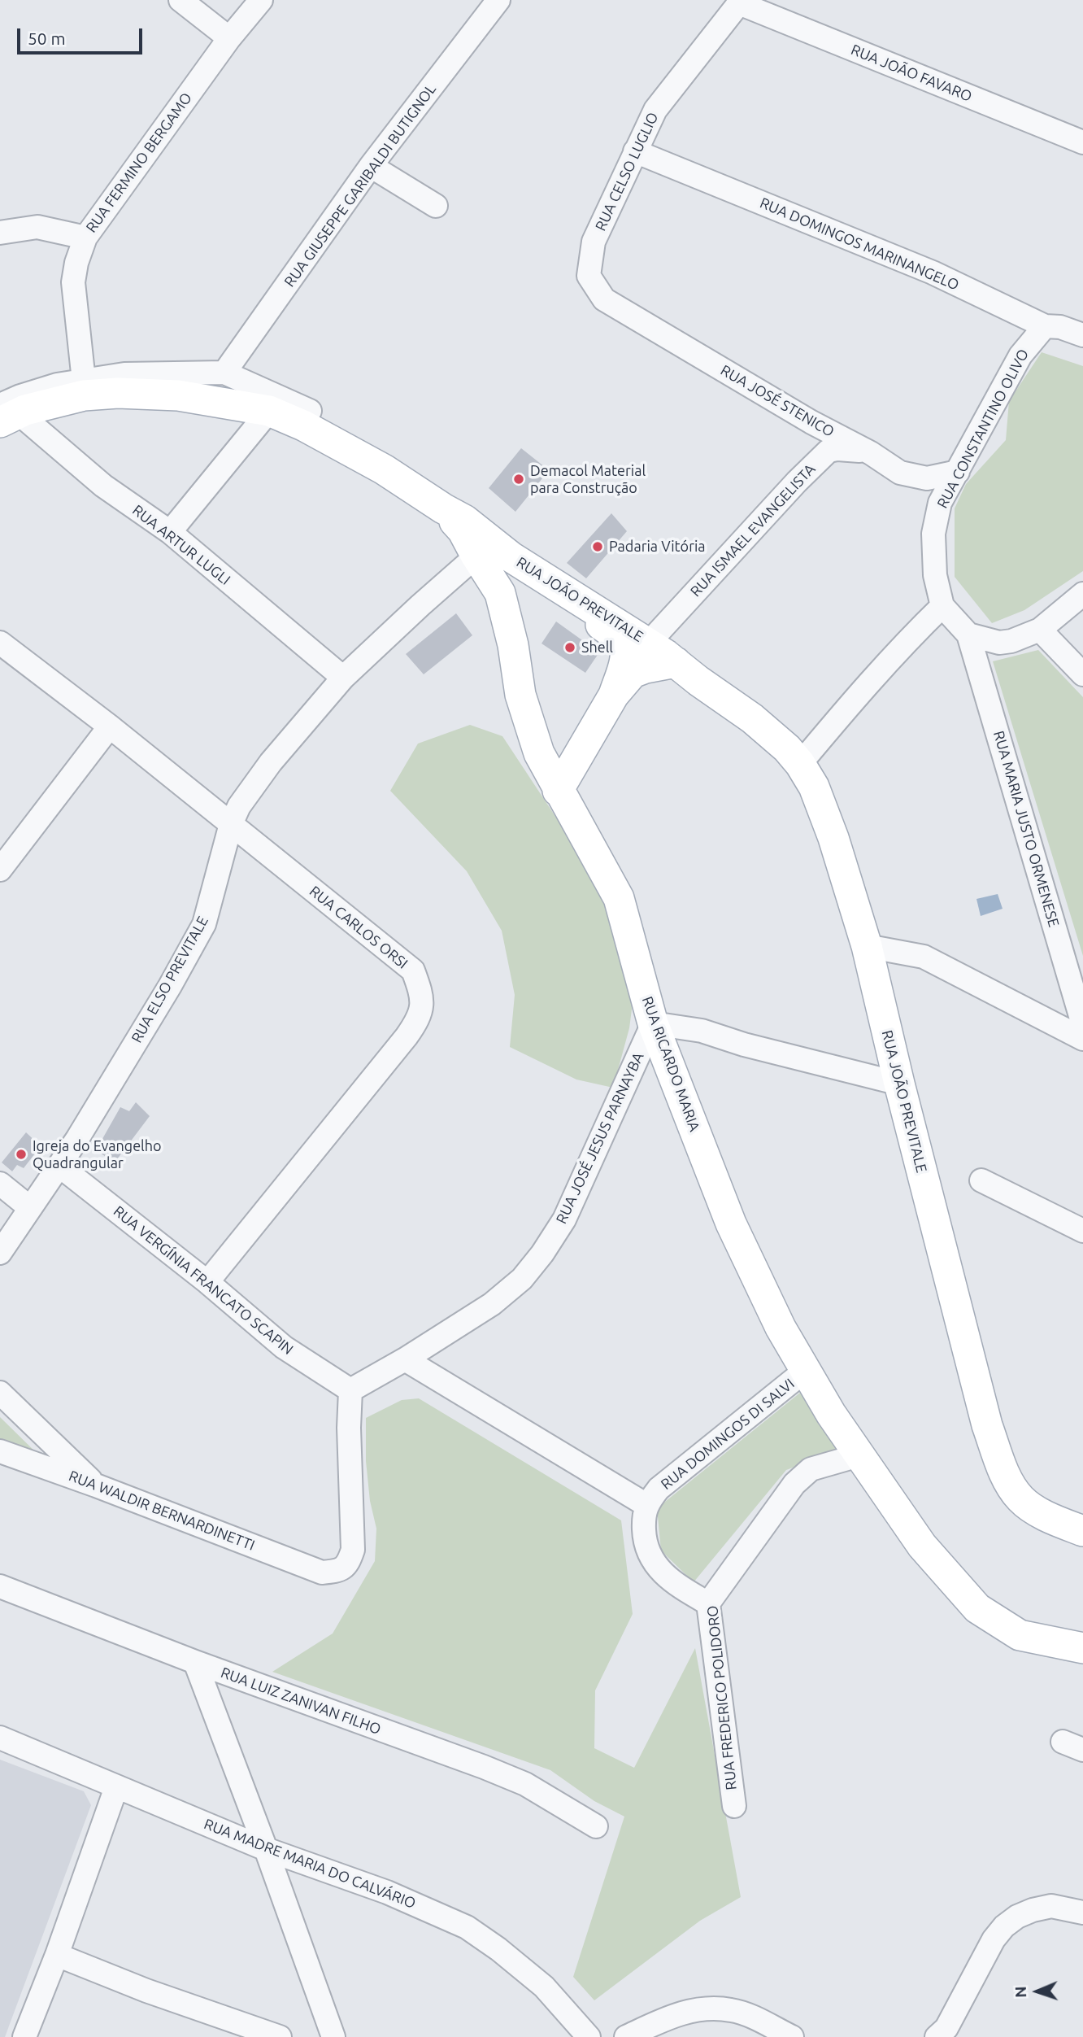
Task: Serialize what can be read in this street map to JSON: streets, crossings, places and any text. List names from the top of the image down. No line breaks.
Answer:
{"streets":{"main road":["RUA JOÃO PREVITALE","RUA RICARDO MARIA"],"street":["RUA JOÃO FAVARO","RUA FERMINO BERGAMO","RUA CELSO LUGLIO","RUA GIUSEPPE GARIBALDI BUTIGNOL","RUA DOMINGOS MARINANGELO","RUA JOSÉ STENICO","RUA CONSTANTINO OLIVO","RUA ISMAEL EVANGELISTA","RUA ARTUR LUGLI","RUA MARIA JUSTO ORMENESE","RUA CARLOS ORSI","RUA ELSO PREVITALE","RUA JOSÉ JESUS PARNAYBA","RUA VERGÍNIA FRANCATO SCAPIN","RUA DOMINGOS DI SALVI","RUA WALDIR BERNARDINETTI","RUA FREDERICO POLIDORO","RUA LUIZ ZANIVAN FILHO","RUA MADRE MARIA DO CALVÁRIO"]},"crossings":[["RUA JOÃO FAVARO","RUA CELSO LUGLIO"],["RUA CELSO LUGLIO","RUA DOMINGOS MARINANGELO"],["RUA CELSO LUGLIO","RUA JOSÉ STENICO"],["RUA DOMINGOS MARINANGELO","RUA CONSTANTINO OLIVO"],["RUA JOSÉ STENICO","RUA CONSTANTINO OLIVO"],["RUA JOSÉ STENICO","RUA ISMAEL EVANGELISTA"],["RUA CONSTANTINO OLIVO","RUA MARIA JUSTO ORMENESE"],["RUA ISMAEL EVANGELISTA","RUA JOÃO PREVITALE"],["RUA ARTUR LUGLI","RUA ELSO PREVITALE"],["RUA JOÃO PREVITALE","RUA ELSO PREVITALE"],["RUA JOÃO PREVITALE","RUA RICARDO MARIA"],["RUA CARLOS ORSI","RUA ELSO PREVITALE"],["RUA CARLOS ORSI","RUA VERGÍNIA FRANCATO SCAPIN"],["RUA ELSO PREVITALE","RUA RICARDO MARIA"],["RUA ELSO PREVITALE","RUA VERGÍNIA FRANCATO SCAPIN"],["RUA RICARDO MARIA","RUA JOSÉ JESUS PARNAYBA"],["RUA RICARDO MARIA","RUA DOMINGOS DI SALVI"],["RUA RICARDO MARIA","RUA FREDERICO POLIDORO"],["RUA JOSÉ JESUS PARNAYBA","RUA VERGÍNIA FRANCATO SCAPIN"],["RUA JOSÉ JESUS PARNAYBA","RUA WALDIR BERNARDINETTI"],["RUA VERGÍNIA FRANCATO SCAPIN","RUA WALDIR BERNARDINETTI"]],"places":["Demacol Material para Construção","Padaria Vitória","Shell","Igreja do Evangelho Quadrangular"],"scale_bar":"50 m","north":"left"}
